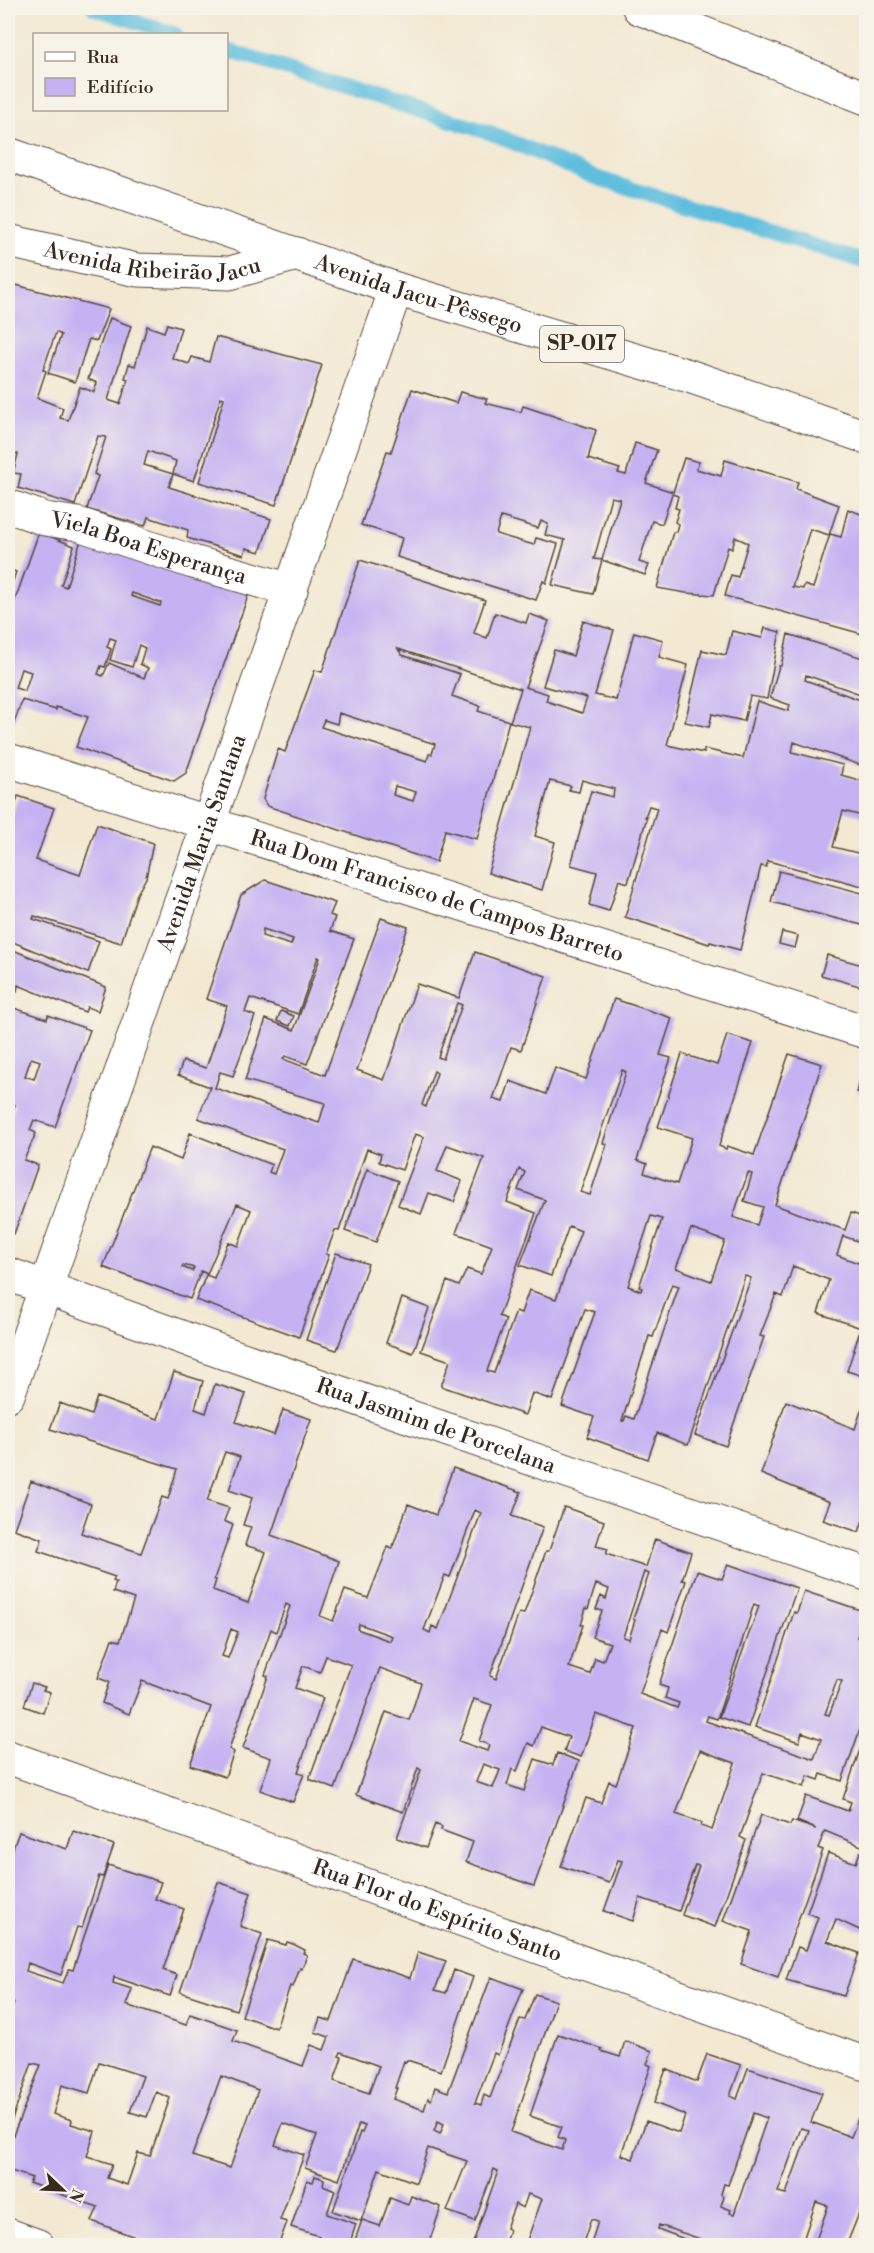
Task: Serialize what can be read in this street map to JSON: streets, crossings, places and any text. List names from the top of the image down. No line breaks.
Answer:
{"streets":{"main road":["Avenida Ribeirão Jacu","Avenida Jacu-Pêssego","SP-017","Viela Boa Esperança","Avenida Maria Santana","Rua Dom Francisco de Campos Barreto","Rua Jasmim de Porcelana","Rua Flor do Espírito Santo"]},"crossings":[["Avenida Ribeirão Jacu","Avenida Jacu-Pêssego"],["Avenida Jacu-Pêssego","Avenida Maria Santana"],["Viela Boa Esperança","Avenida Maria Santana"],["Avenida Maria Santana","Rua Dom Francisco de Campos Barreto"],["Avenida Maria Santana","Rua Jasmim de Porcelana"]],"legend":["Rua","Edifício"],"north":"bottom right"}
